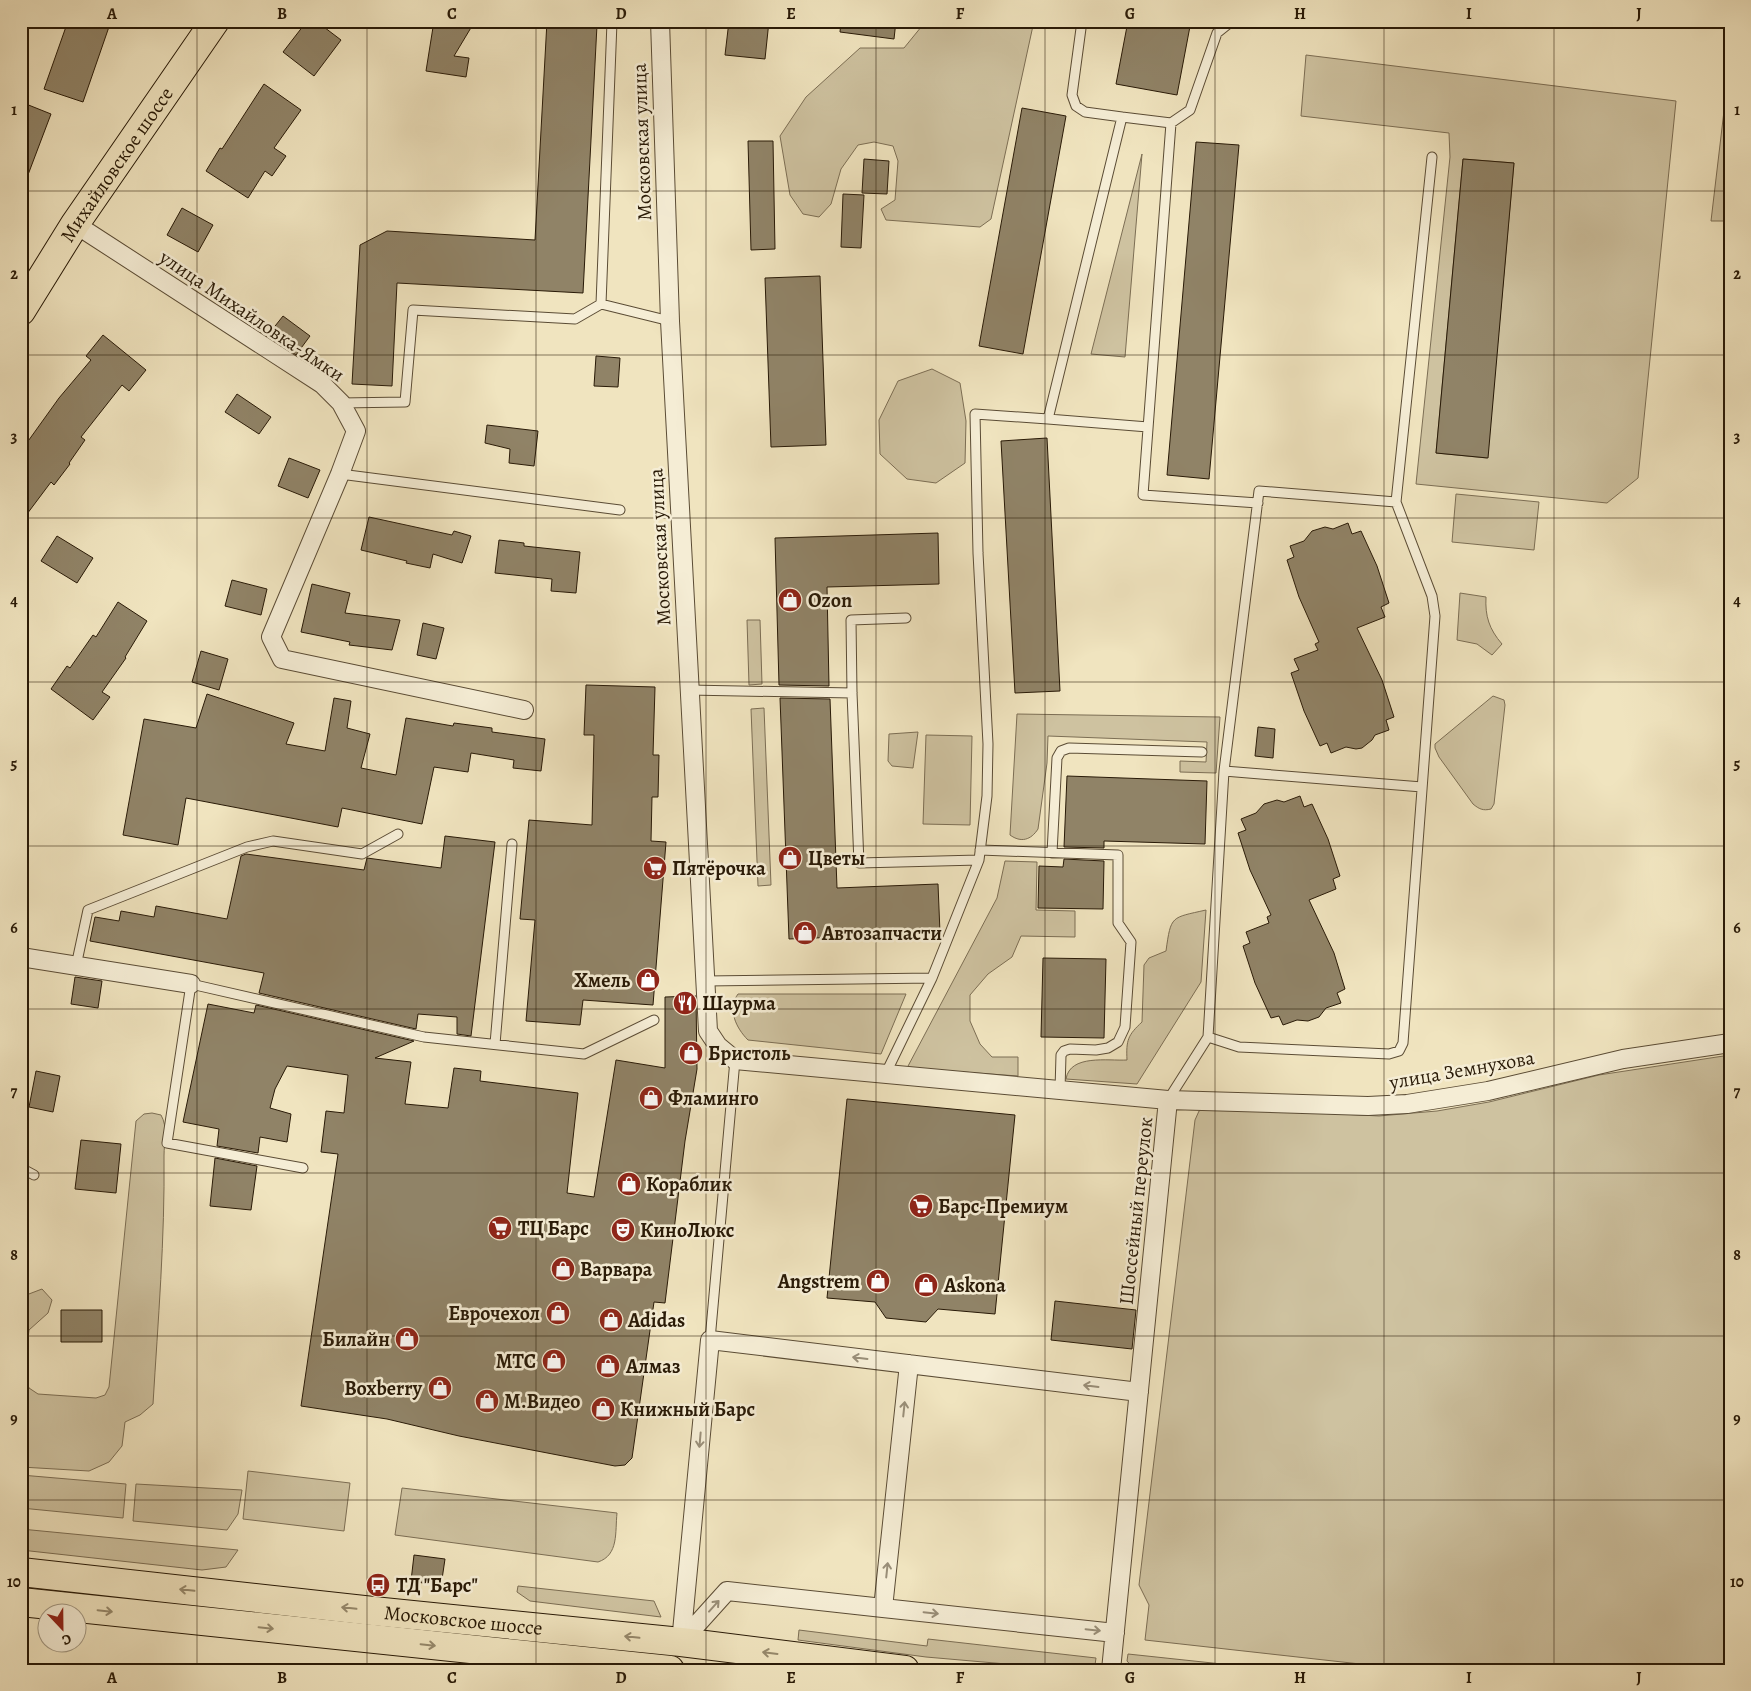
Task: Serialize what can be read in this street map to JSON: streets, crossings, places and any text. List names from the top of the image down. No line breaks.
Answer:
{"streets":{"main road":["Михайловское шоссе","Московское шоссе"],"street":["Московская улица","улица Михайловка-Ямки","улица Земнухова","Шоссейный переулок"]},"crossings":[["Московская улица","Шоссейный переулок"],["Михайловское шоссе","улица Михайловка-Ямки"],["улица Земнухова","Шоссейный переулок"]],"places":{"shop":["Ozon","Цветы","Автозапчасти","Хмель","Бристоль","Фламинго","Кораблик","Варвара","Angstrem","Askona","Еврочехол","Adidas","Билайн","МТС","Алмаз","Boxberry","М.Видео","Книжный Барс"],"supermarket":["Пятёрочка","Барс-Премиум","ТЦ Барс"],"restaurant":["Шаурма"],"theatre":["КиноЛюкс"],"bus stop":["ТД \"Барс\""]},"north":"bottom","grid":{"columns":["A","B","C","D","E","F","G","H","I","J"],"rows":["1","2","3","4","5","6","7","8","9","10"]}}
